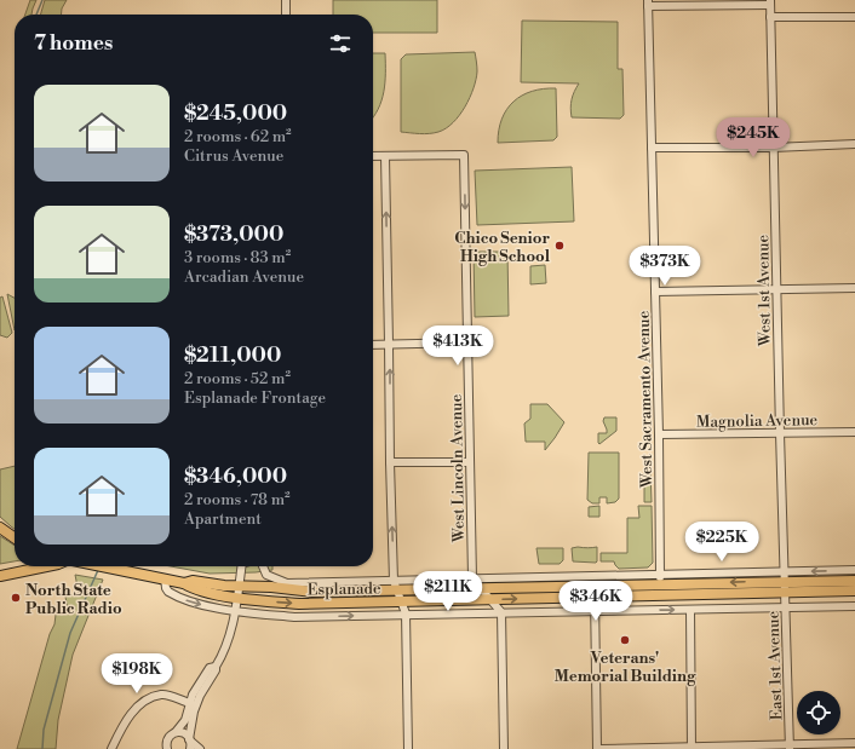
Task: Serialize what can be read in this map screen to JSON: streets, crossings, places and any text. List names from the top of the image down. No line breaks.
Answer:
{"streets":{"main road":["Esplanade"],"street":["West 1st Avenue","West Sacramento Avenue","Magnolia Avenue","West Lincoln Avenue","East 1st Avenue"]},"crossings":[["West 1st Avenue","Magnolia Avenue"],["West 1st Avenue","Esplanade"],["West 1st Avenue","East 1st Avenue"],["West Sacramento Avenue","Magnolia Avenue"],["West Sacramento Avenue","Esplanade"],["Esplanade","East 1st Avenue"]],"places":["Chico Senior High School","North State Public Radio","Veterans' Memorial Building"],"page":{"heading":"7 homes","list":[{"name":"$245,000","note":"2 rooms · 62 m² · Citrus Avenue"},{"name":"$373,000","note":"3 rooms · 83 m² · Arcadian Avenue"},{"name":"$211,000","note":"2 rooms · 52 m² · Esplanade Frontage"},{"name":"$346,000","note":"2 rooms · 78 m² · Apartment"}],"price":["$245K","$373K","$413K","$225K","$211K","$346K","$198K"]}}
